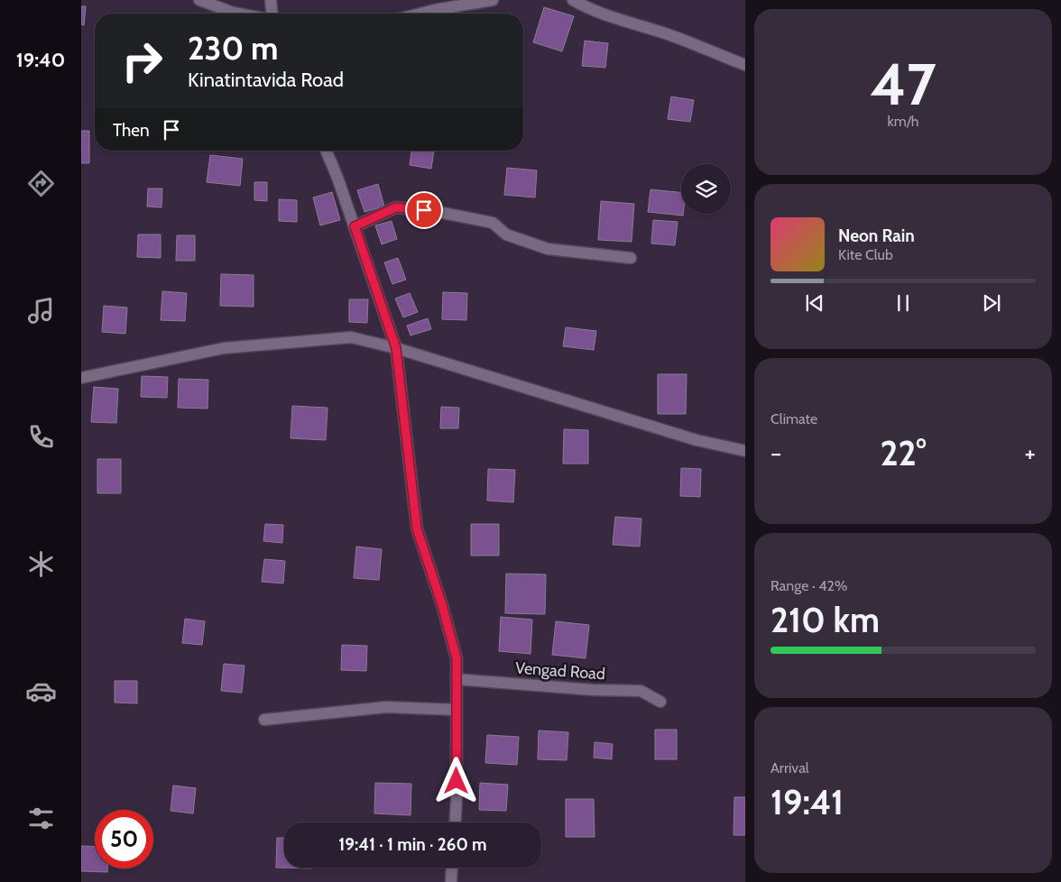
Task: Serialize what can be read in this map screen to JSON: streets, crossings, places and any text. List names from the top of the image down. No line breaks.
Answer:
{"streets":{"street":["Vengad Road"]},"page":{"tabs":"19:40","tile":[["47","km/h"],"Climate",["Range · 42%","210 km"],["Arrival","19:41"]],"turn":["230 m","Kinatintavida Road"],"then":"Then","song":["Neon Rain","Kite Club"],"heat":["−","22°","+"],"limit":"50","trip":"19:41 · 1 min · 260 m"}}
